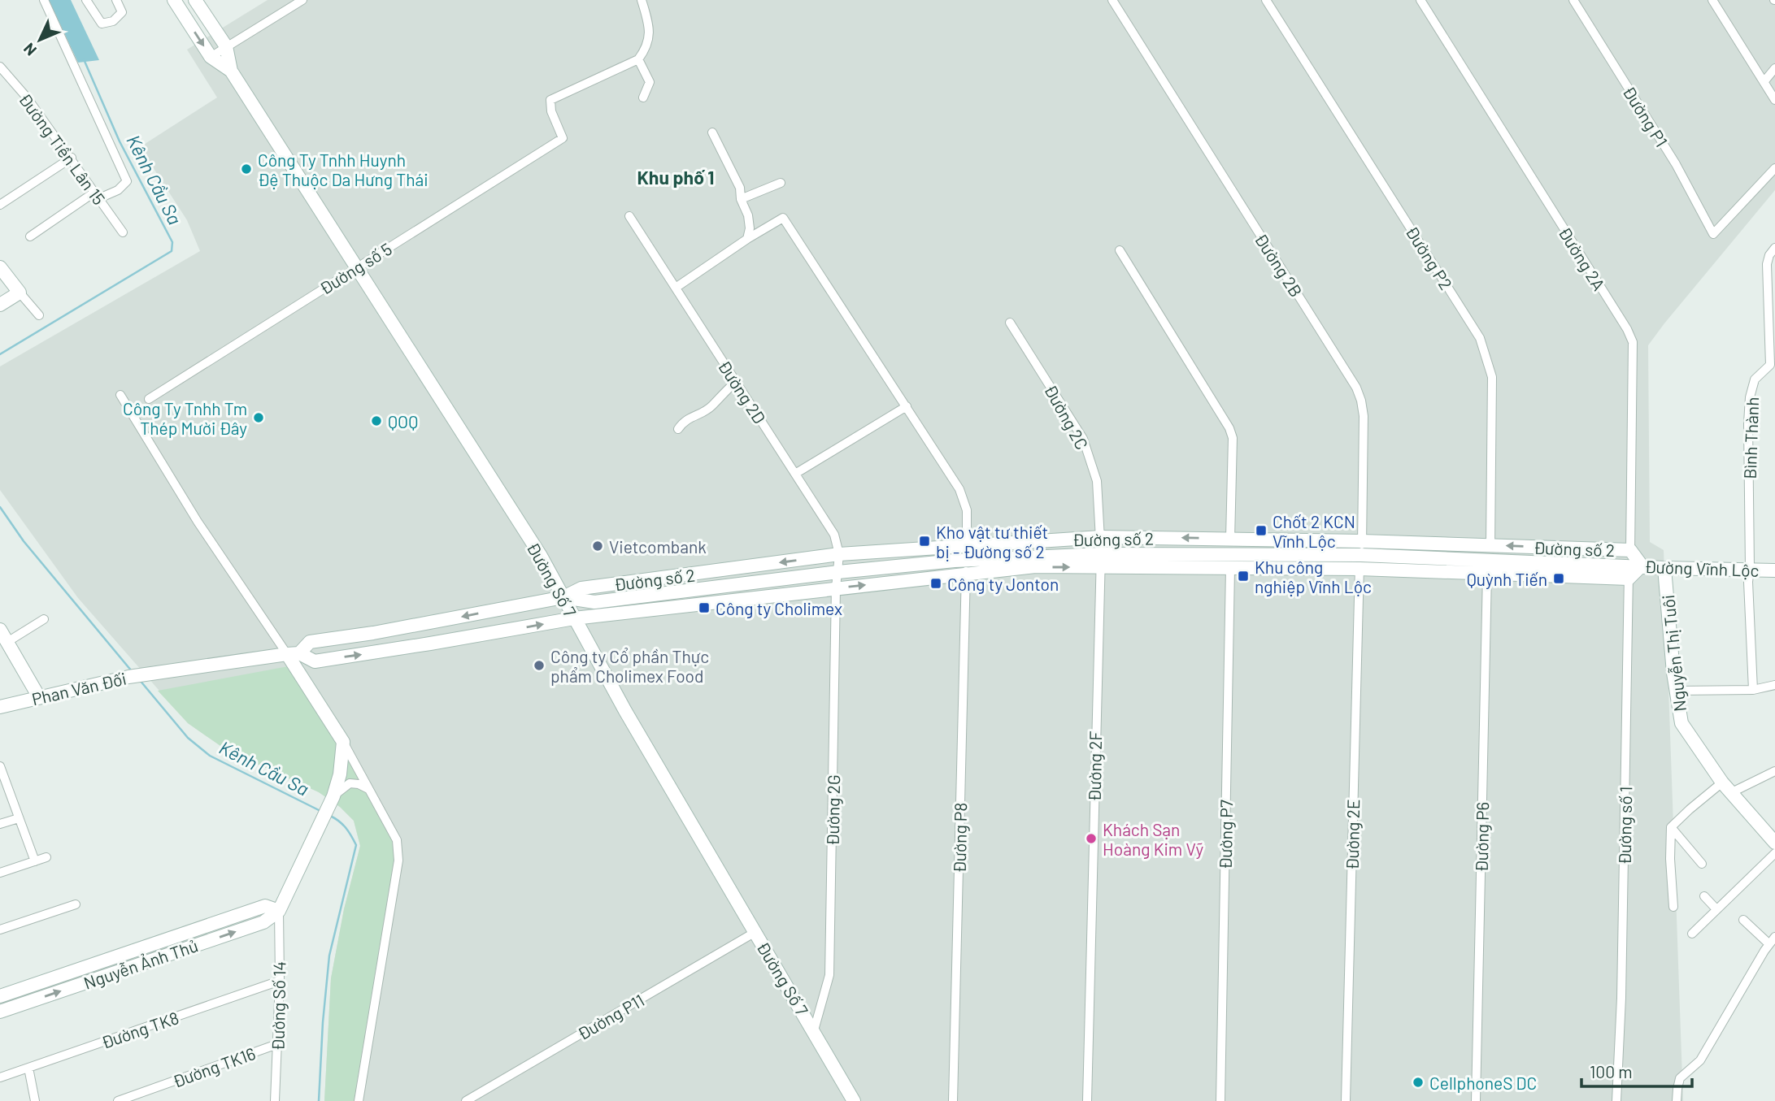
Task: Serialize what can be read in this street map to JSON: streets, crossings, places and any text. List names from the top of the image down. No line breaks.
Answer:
{"streets":{"main road":["Đường số 2","Đường Vĩnh Lộc","Đường Số 7","Nguyễn Thị Tuôi","Phan Văn Đối","Nguyễn Ảnh Thủ"],"street":["Đường P1","Đường Tiền Lân 15","Đường P2","Đường 2A","Đường 2B","Đường số 5","Đường 2D","Đường 2C","Bình Thành","Đường 2F","Đường 2G","Đường số 1","Đường P7","Đường 2E","Đường P6","Đường P8","Đường Số 14","Đường P11","Đường TK8","Đường TK16"]},"crossings":[["Đường P2","Đường số 2"],["Đường 2A","Đường số 2"],["Đường 2B","Đường số 2"],["Đường 2B","Đường 2E"],["Đường số 5","Đường Số 7"],["Đường 2D","Đường số 2"],["Đường 2D","Đường 2G"],["Đường 2C","Đường số 2"],["Đường 2C","Đường 2F"],["Bình Thành","Đường Vĩnh Lộc"],["Đường số 2","Đường Vĩnh Lộc"],["Đường số 2","Đường Số 7"],["Đường số 2","Phan Văn Đối"],["Đường số 2","Đường 2F"],["Đường số 2","Đường 2G"],["Đường số 2","Đường số 1"],["Đường số 2","Đường P7"],["Đường số 2","Đường 2E"],["Đường số 2","Đường P6"],["Đường số 2","Đường P8"],["Đường Vĩnh Lộc","Nguyễn Thị Tuôi"],["Đường Vĩnh Lộc","Đường số 1"],["Đường Số 7","Đường 2G"],["Đường Số 7","Đường P11"],["Nguyễn Ảnh Thủ","Đường Số 14"],["Đường Số 14","Đường TK8"],["Đường Số 14","Đường TK16"]],"districts":["Khu phố 1"],"water":["Kênh Cầu Sa"],"places":{"other":["Công Ty Tnhh Huynh Đệ Thuộc Da Hưng Thái","Công Ty Tnhh Tm Thép Mười Đây","QOQ","Vietcombank","Công ty Cổ phần Thực phẩm Cholimex Food","Khách Sạn Hoàng Kim Vỹ","CellphoneS DC"],"transit":["Chốt 2 KCN Vĩnh Lộc","Kho vật tư thiết bị - Đường số 2","Khu công nghiệp Vĩnh Lộc","Quỳnh Tiến","Công ty Jonton","Công ty Cholimex"]},"scale_bar":"100 m","north":"bottom left"}
